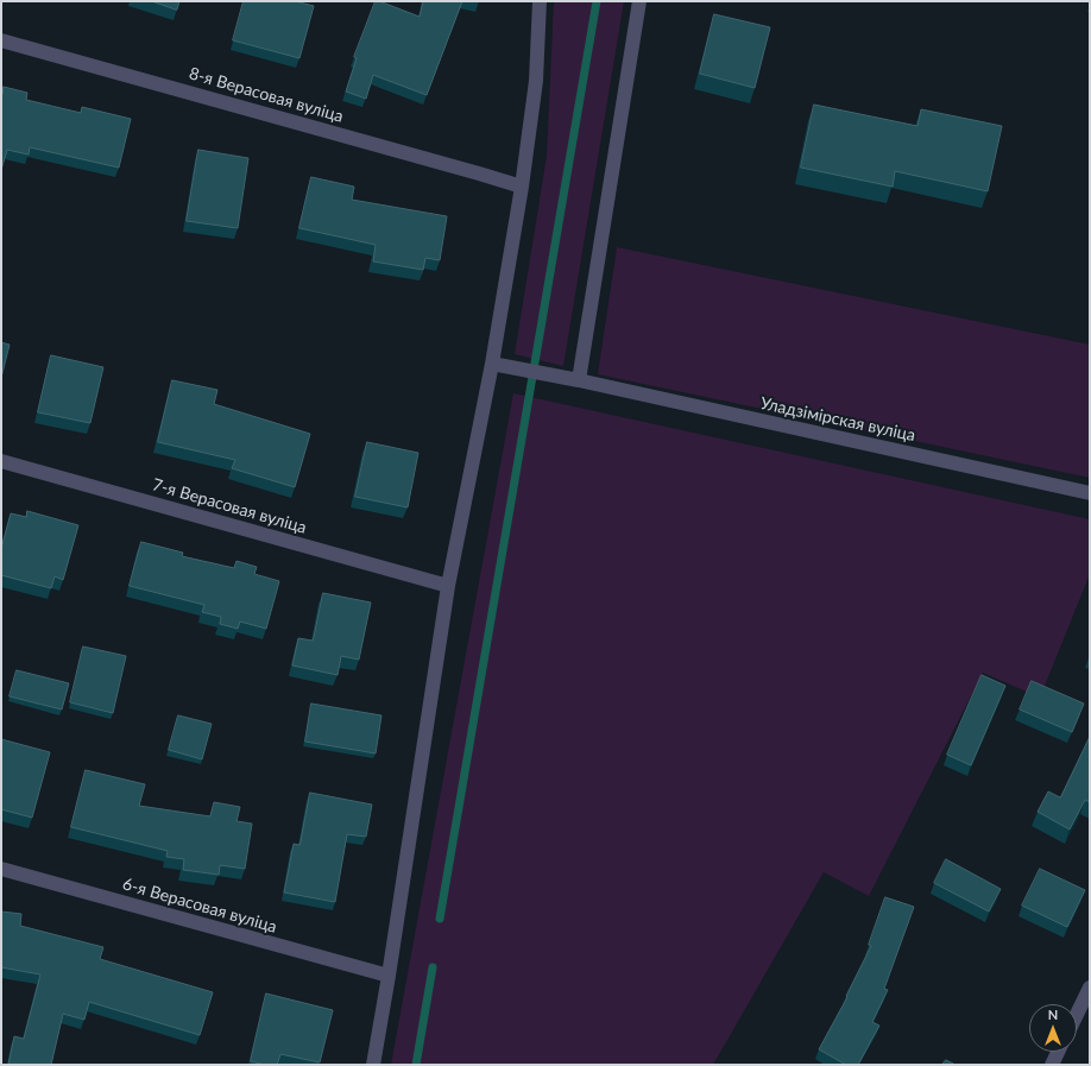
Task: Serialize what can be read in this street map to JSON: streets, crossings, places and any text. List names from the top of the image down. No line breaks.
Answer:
{"streets":{"street":["8-я Верасовая вуліца","Уладзімірская вуліца","7-я Верасовая вуліца","6-я Верасовая вуліца"]},"north":"top"}
